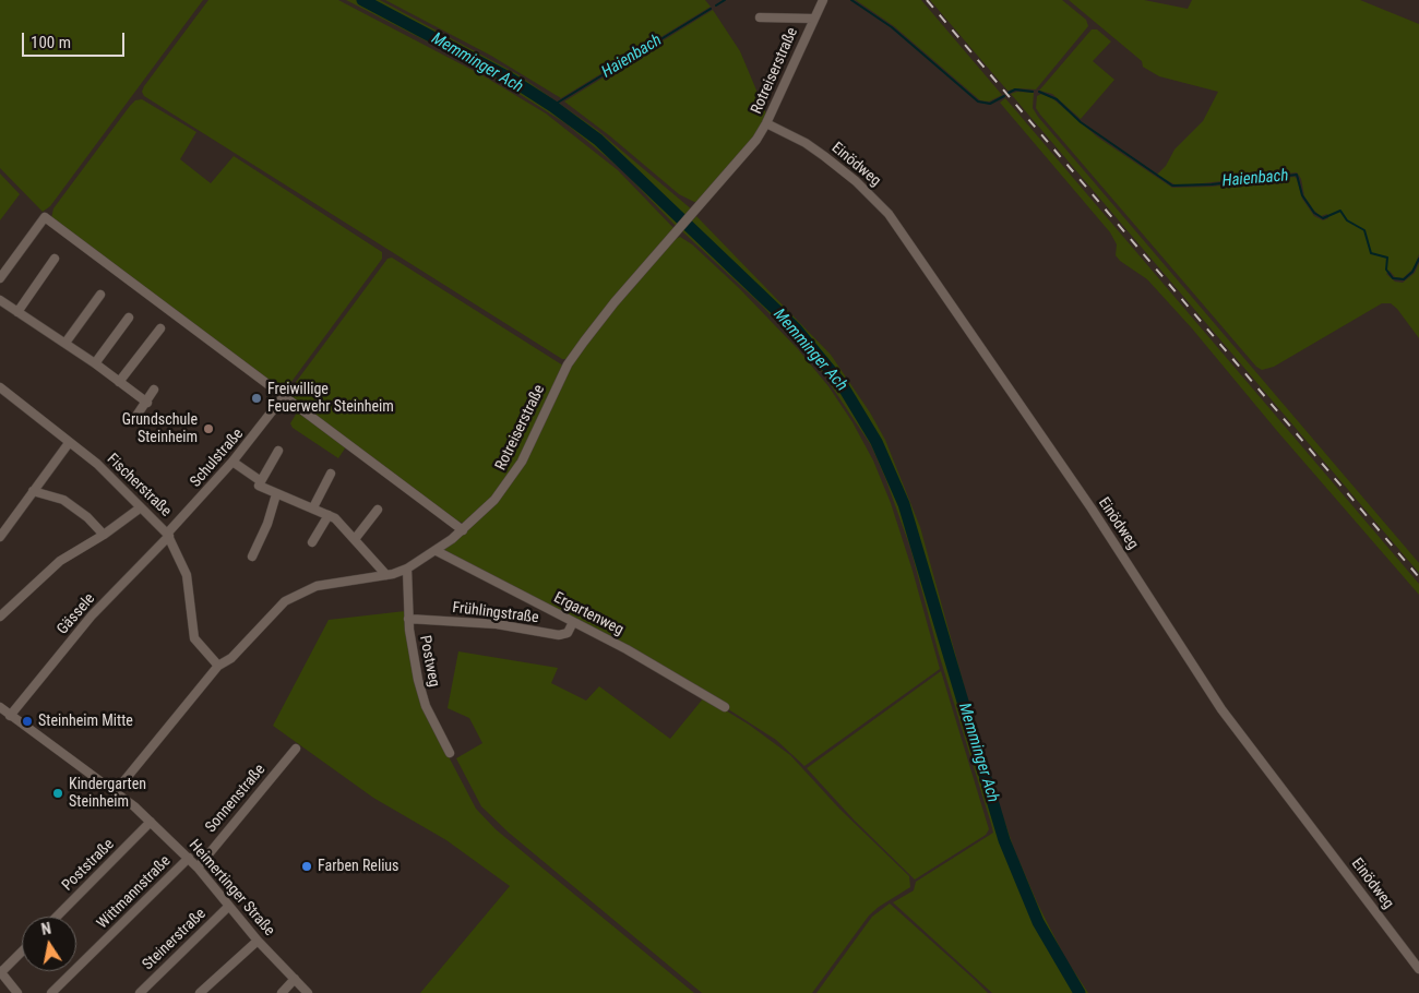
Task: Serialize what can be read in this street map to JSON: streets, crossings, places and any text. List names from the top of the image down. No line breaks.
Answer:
{"streets":{"street":["Rotreiserstraße","Einödweg","Schulstraße","Fischerstraße","Frühlingstraße","Gässele","Ergartenweg","Postweg","Sonnenstraße","Poststraße","Heimertinger Straße","Wittmannstraße","Steinerstraße"]},"crossings":[["Rotreiserstraße","Einödweg"],["Rotreiserstraße","Fischerstraße"],["Rotreiserstraße","Ergartenweg"],["Rotreiserstraße","Postweg"],["Rotreiserstraße","Heimertinger Straße"],["Schulstraße","Fischerstraße"],["Schulstraße","Gässele"],["Fischerstraße","Gässele"],["Frühlingstraße","Ergartenweg"],["Frühlingstraße","Postweg"],["Gässele","Heimertinger Straße"],["Sonnenstraße","Heimertinger Straße"],["Poststraße","Heimertinger Straße"],["Heimertinger Straße","Wittmannstraße"],["Heimertinger Straße","Steinerstraße"]],"water":["Haienbach","Memminger Ach"],"places":["Freiwillige Feuerwehr Steinheim","Grundschule Steinheim","Steinheim Mitte","Kindergarten Steinheim","Farben Relius"],"scale_bar":"100 m","north":"top"}
